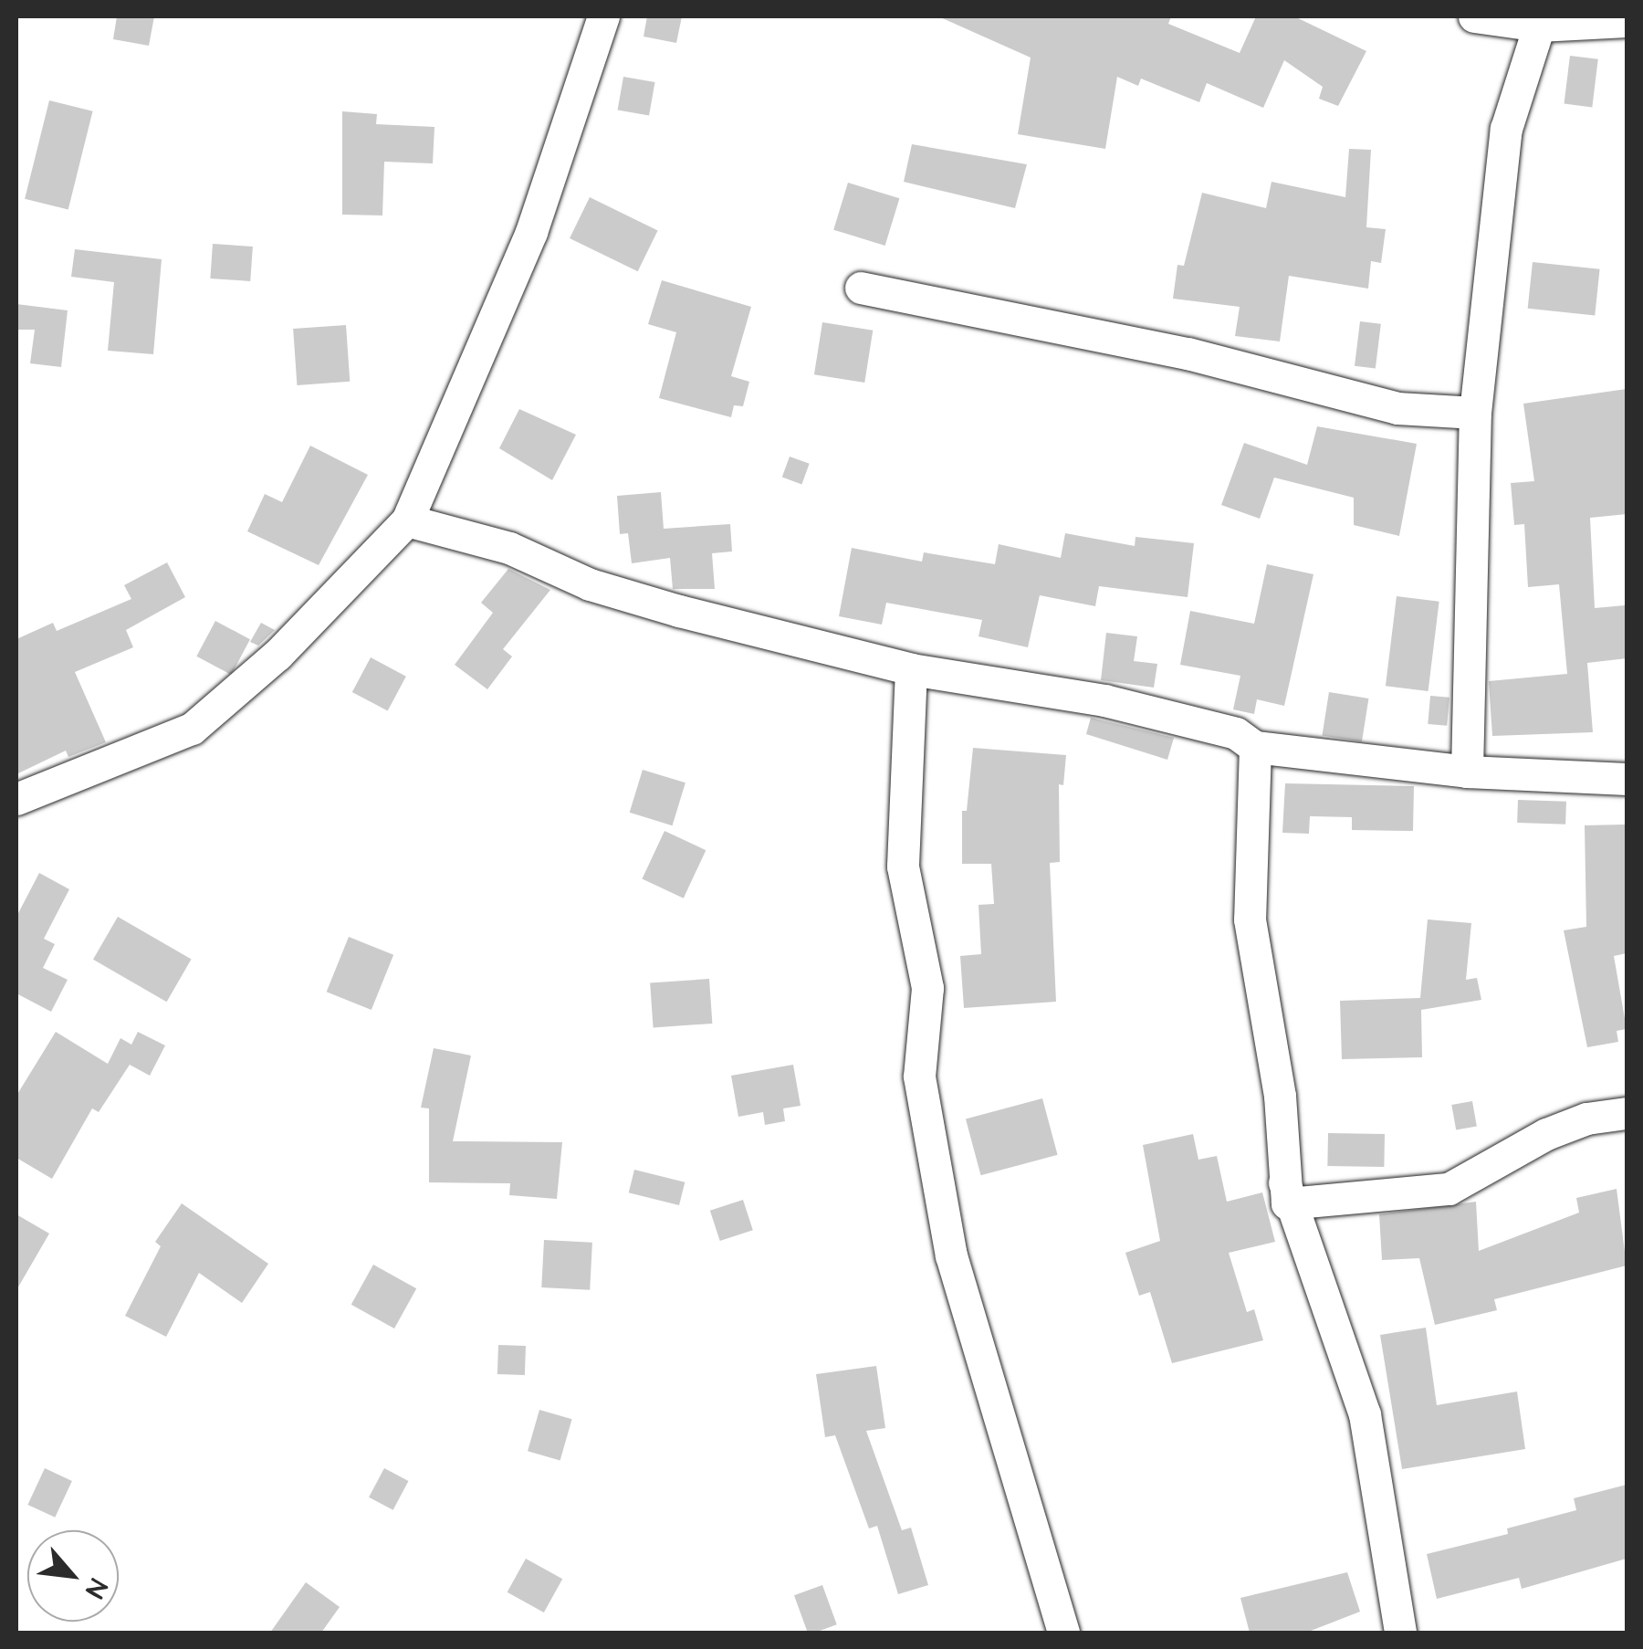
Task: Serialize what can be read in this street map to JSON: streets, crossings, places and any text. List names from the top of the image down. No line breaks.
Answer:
{"north":"bottom right"}
